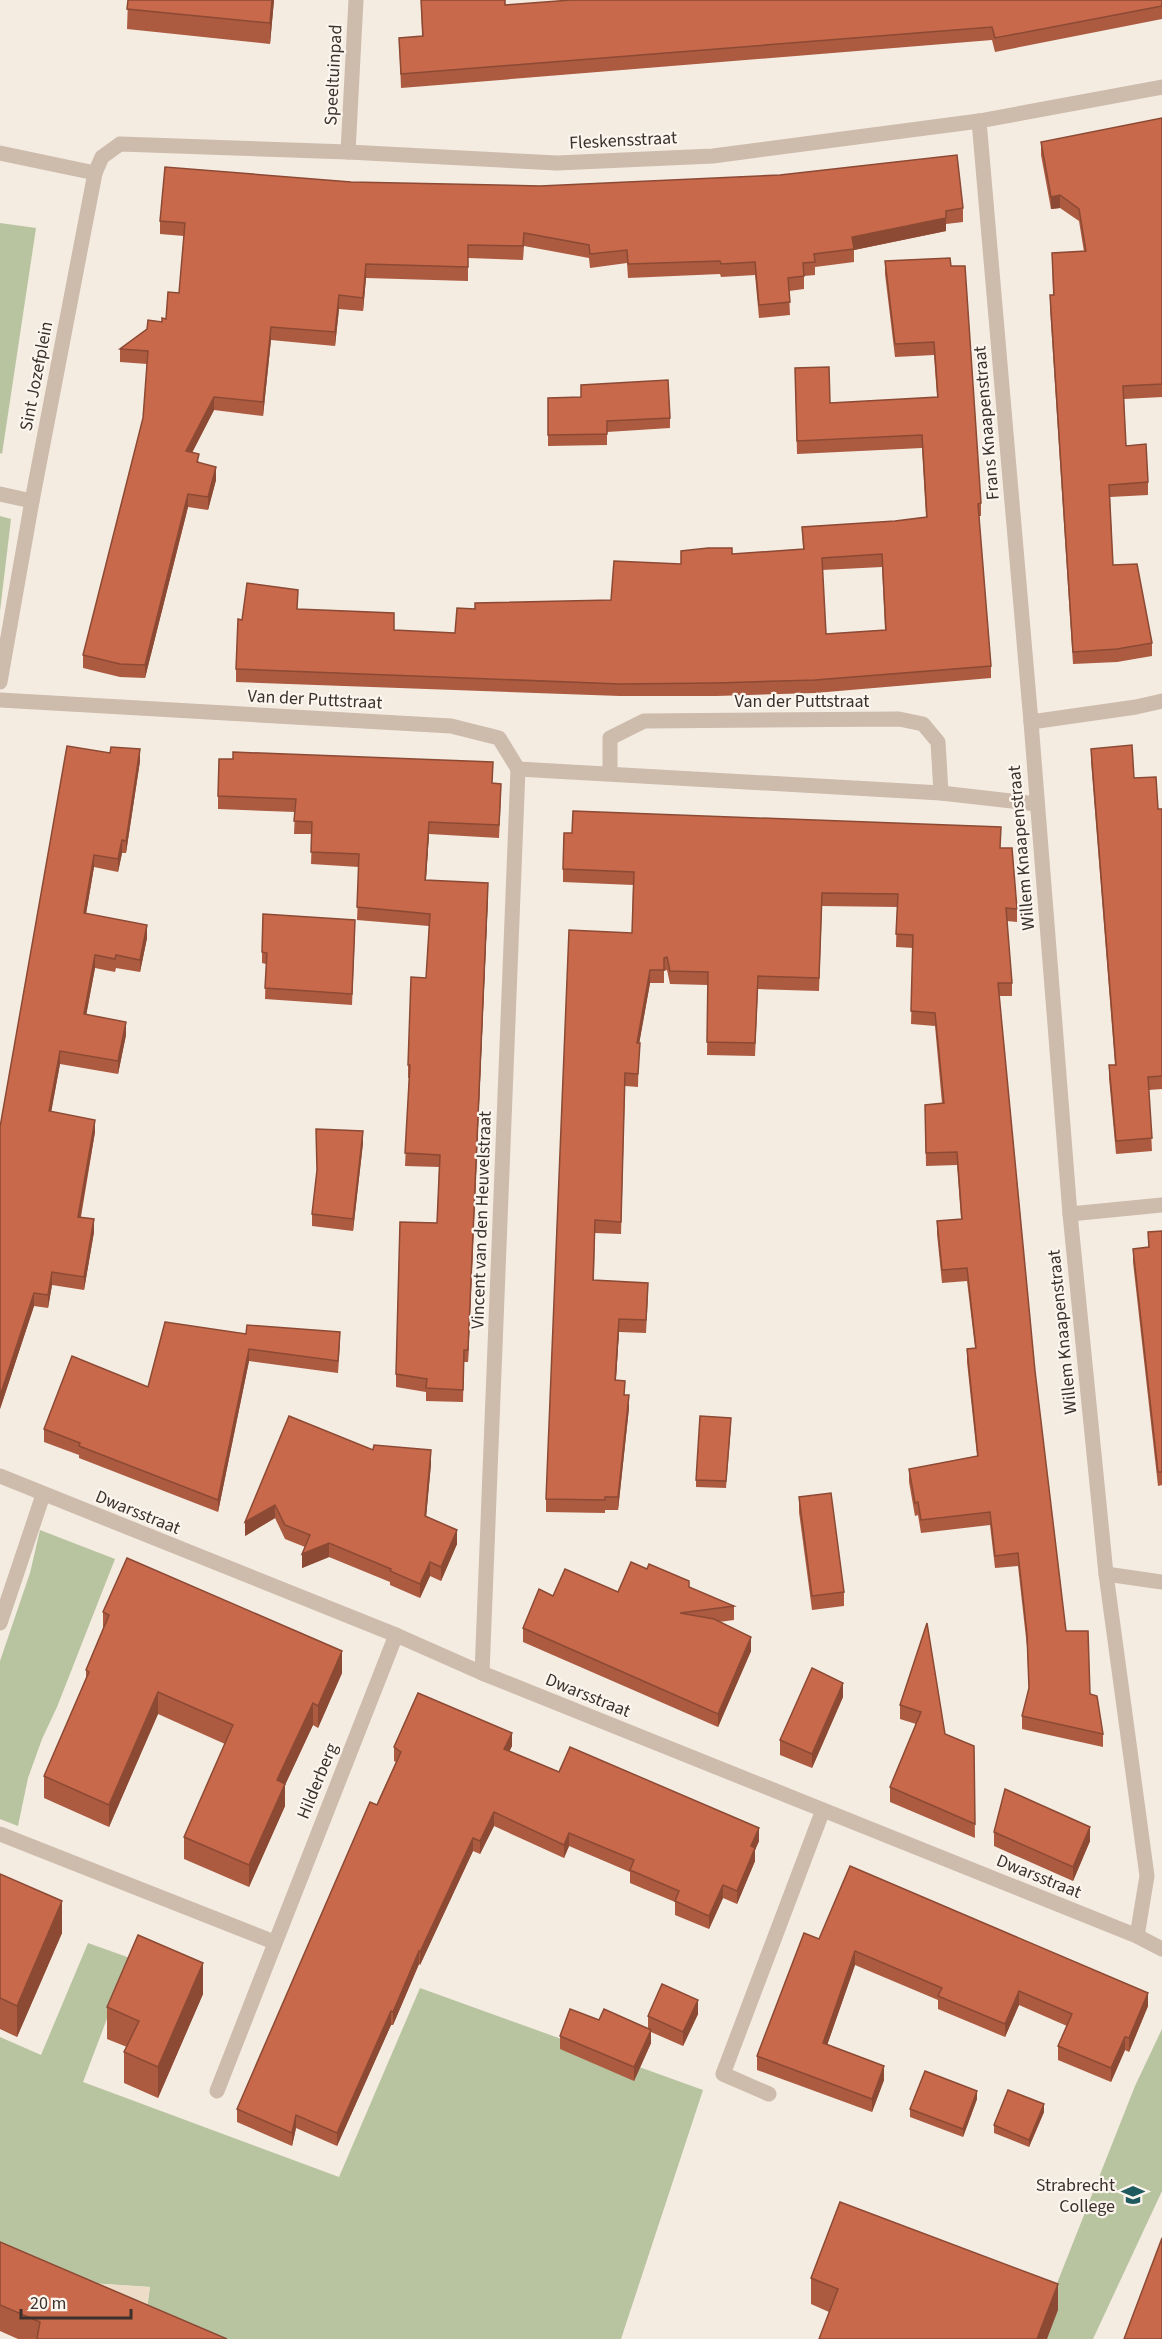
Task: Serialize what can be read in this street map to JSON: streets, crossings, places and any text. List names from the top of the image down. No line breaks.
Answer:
{"streets":{"street":["Speeltuinpad","Fleskensstraat","Sint Jozefplein","Frans Knaapenstraat","Van der Puttstraat","Willem Knaapenstraat","Vincent van den Heuvelstraat","Dwarsstraat","Hilderberg"]},"crossings":[["Speeltuinpad","Fleskensstraat"],["Fleskensstraat","Sint Jozefplein"],["Fleskensstraat","Frans Knaapenstraat"],["Frans Knaapenstraat","Willem Knaapenstraat"],["Van der Puttstraat","Vincent van den Heuvelstraat"],["Willem Knaapenstraat","Dwarsstraat"],["Vincent van den Heuvelstraat","Dwarsstraat"],["Dwarsstraat","Hilderberg"]],"places":{"school or university":["Strabrecht College"]},"scale_bar":"20 m"}
